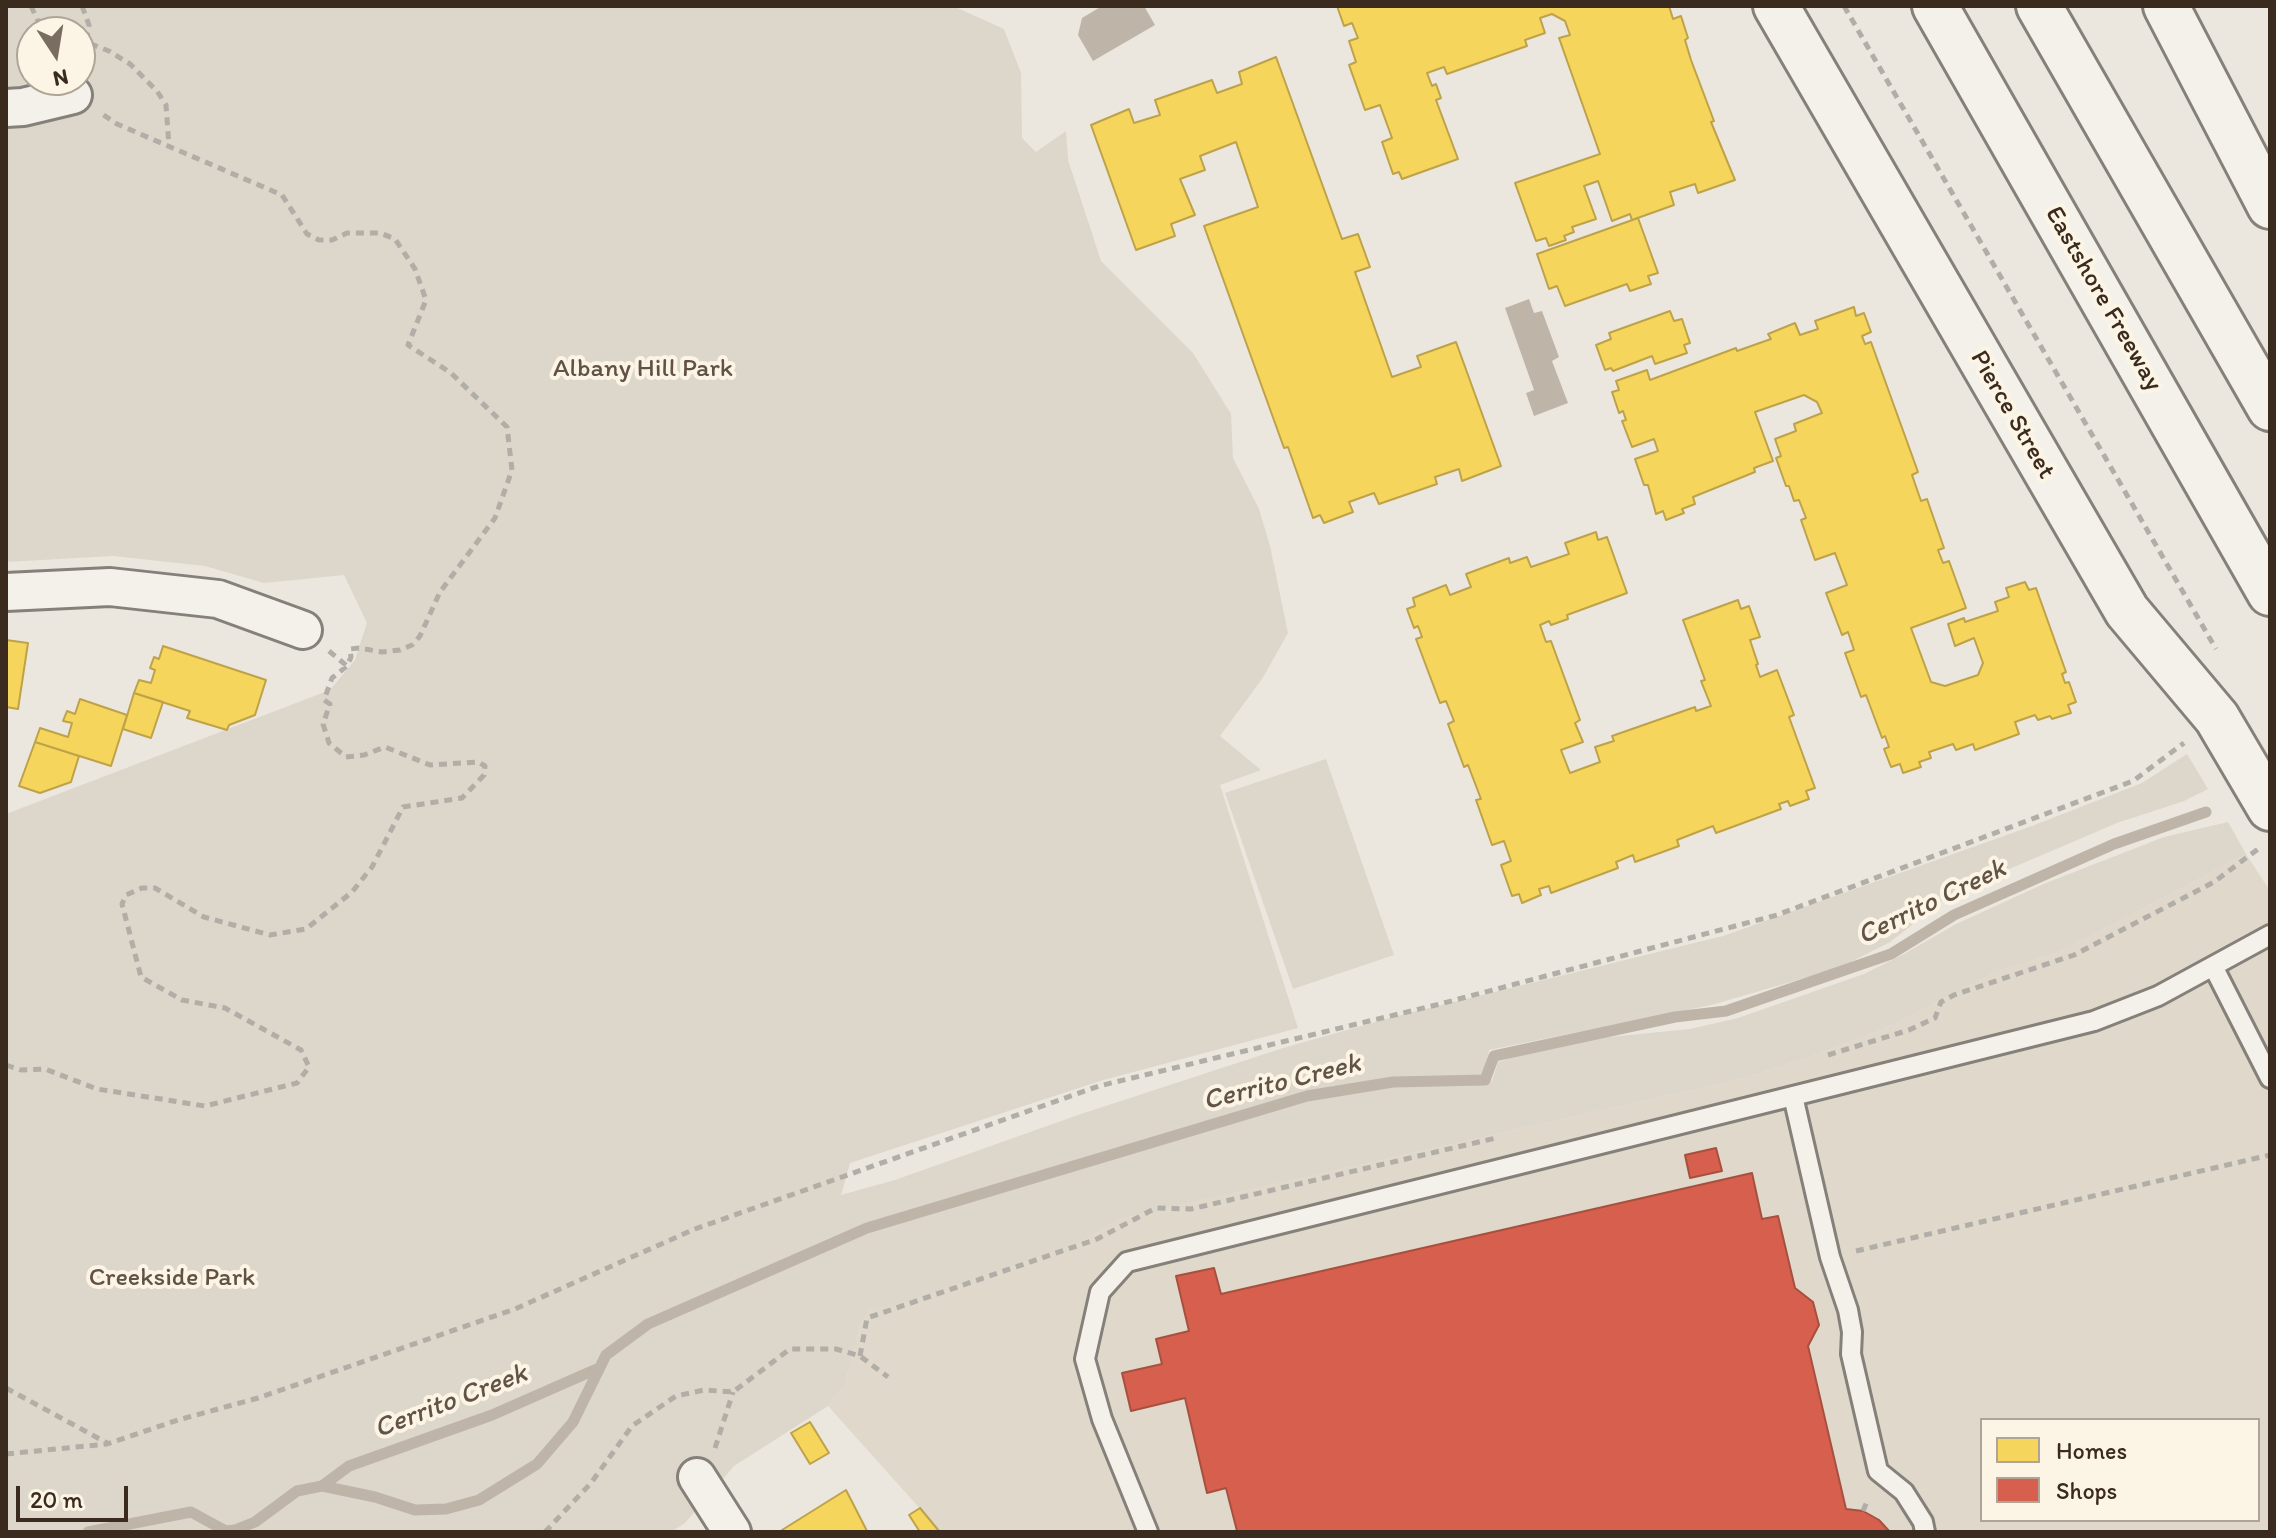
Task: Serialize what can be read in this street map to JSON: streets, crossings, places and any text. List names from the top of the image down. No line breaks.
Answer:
{"streets":{"main road":["Eastshore Freeway","Pierce Street"]},"water":["Cerrito Creek"],"parks":["Albany Hill Park","Creekside Park"],"legend":["Homes","Shops"],"scale_bar":"20 m","north":"bottom"}
